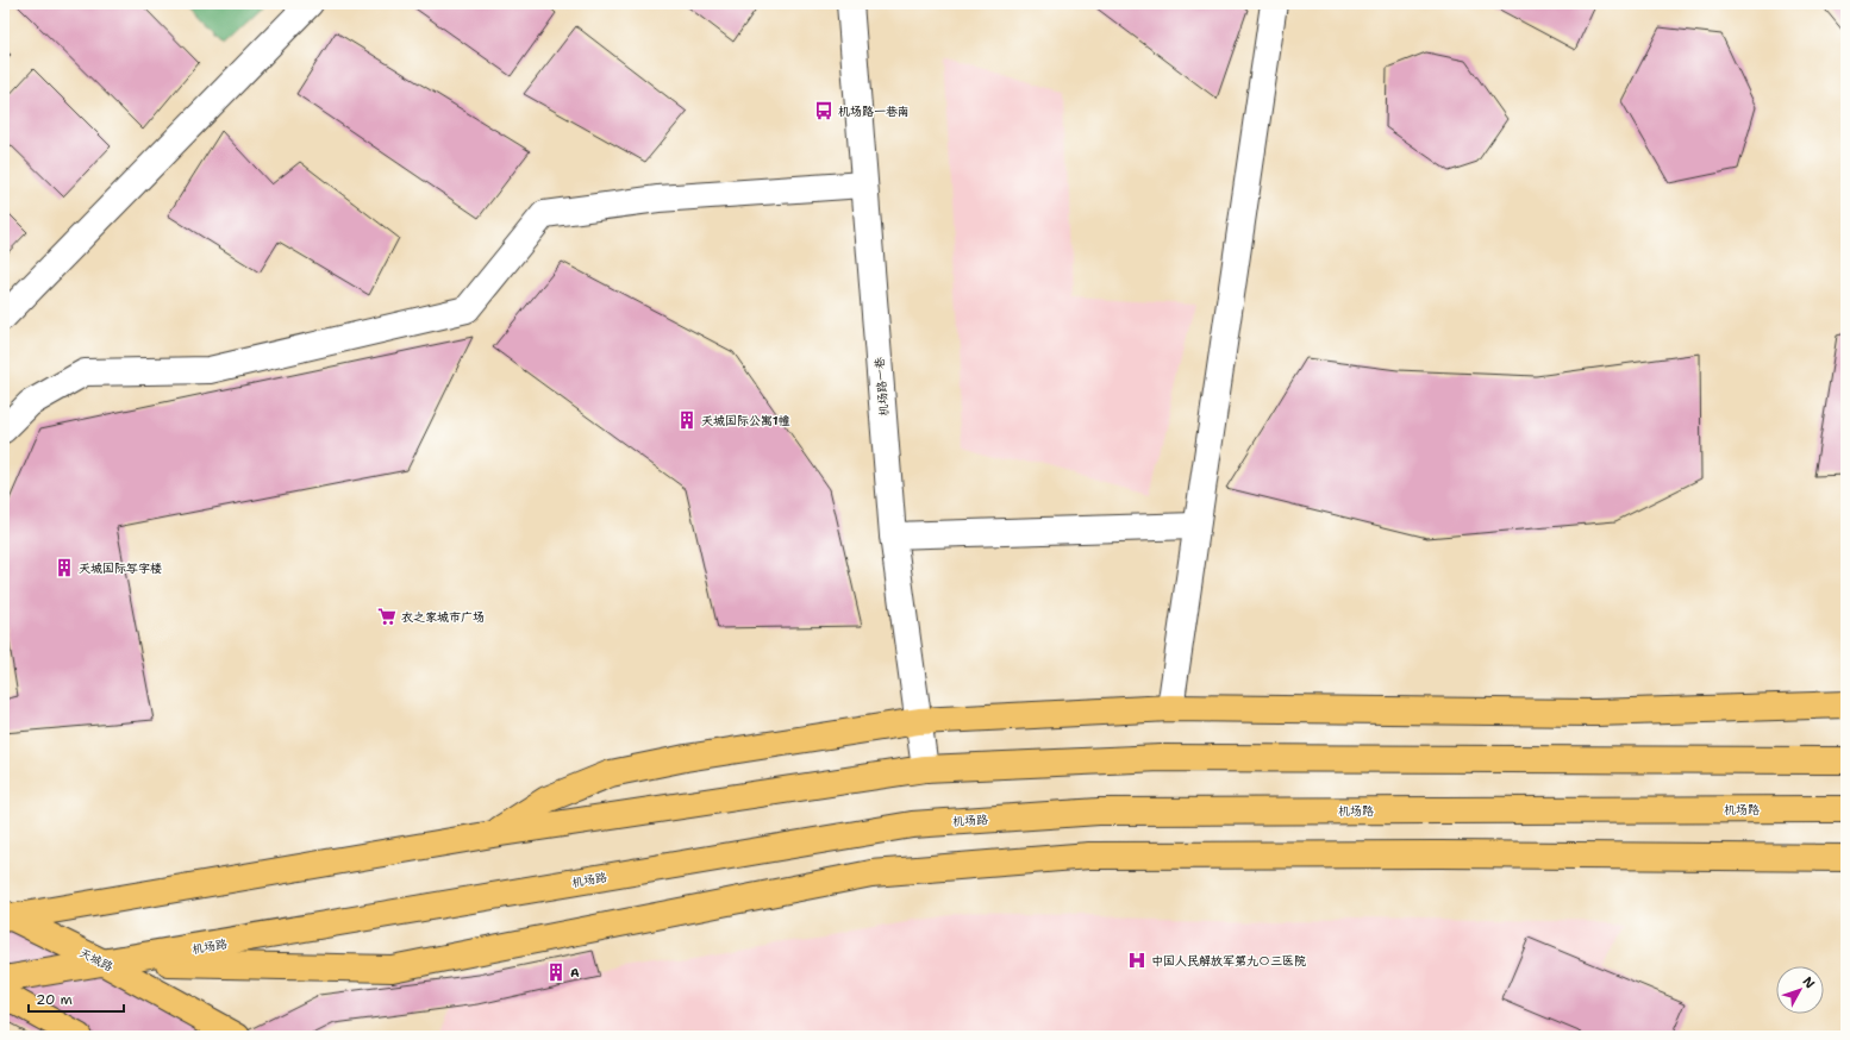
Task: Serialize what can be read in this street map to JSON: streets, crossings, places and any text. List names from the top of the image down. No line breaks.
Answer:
{"streets":{"main road":["机场路","天城路"],"street":["机场路一巷"]},"crossings":[["机场路","天城路"]],"places":{"bus stop":["机场路一巷南"],"building":["天城国际公寓1幢","天城国际写字楼","A"],"supermarket":["衣之家城市广场"],"hospital":["中国人民解放军第九〇三医院"]},"scale_bar":"20 m","north":"top right"}
